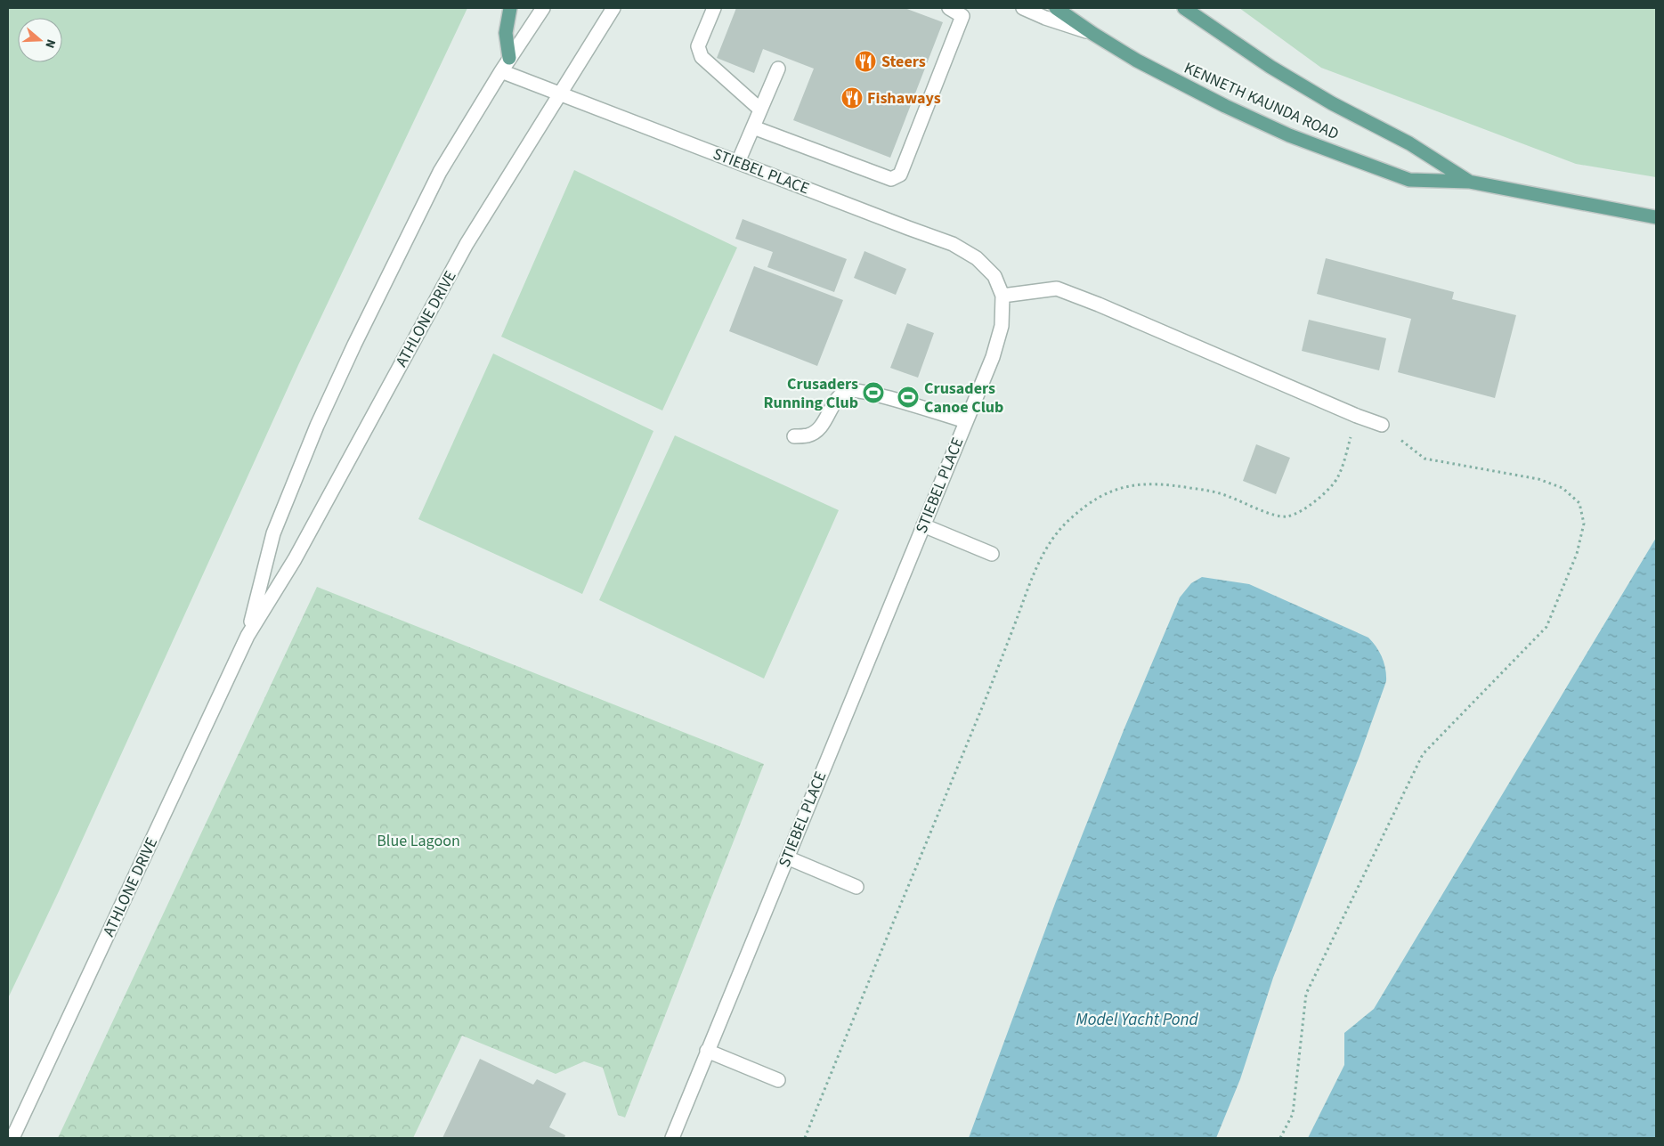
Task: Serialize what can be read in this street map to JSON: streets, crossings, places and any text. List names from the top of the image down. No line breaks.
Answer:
{"streets":{"main road":["KENNETH KAUNDA ROAD"],"street":["STIEBEL PLACE","ATHLONE DRIVE"]},"crossings":[["STIEBEL PLACE","ATHLONE DRIVE"]],"water":["Model Yacht Pond"],"parks":["Blue Lagoon"],"places":{"restaurant":["Steers","Fishaways"],"sports":["Crusaders Running Club","Crusaders Canoe Club"]},"north":"right"}
